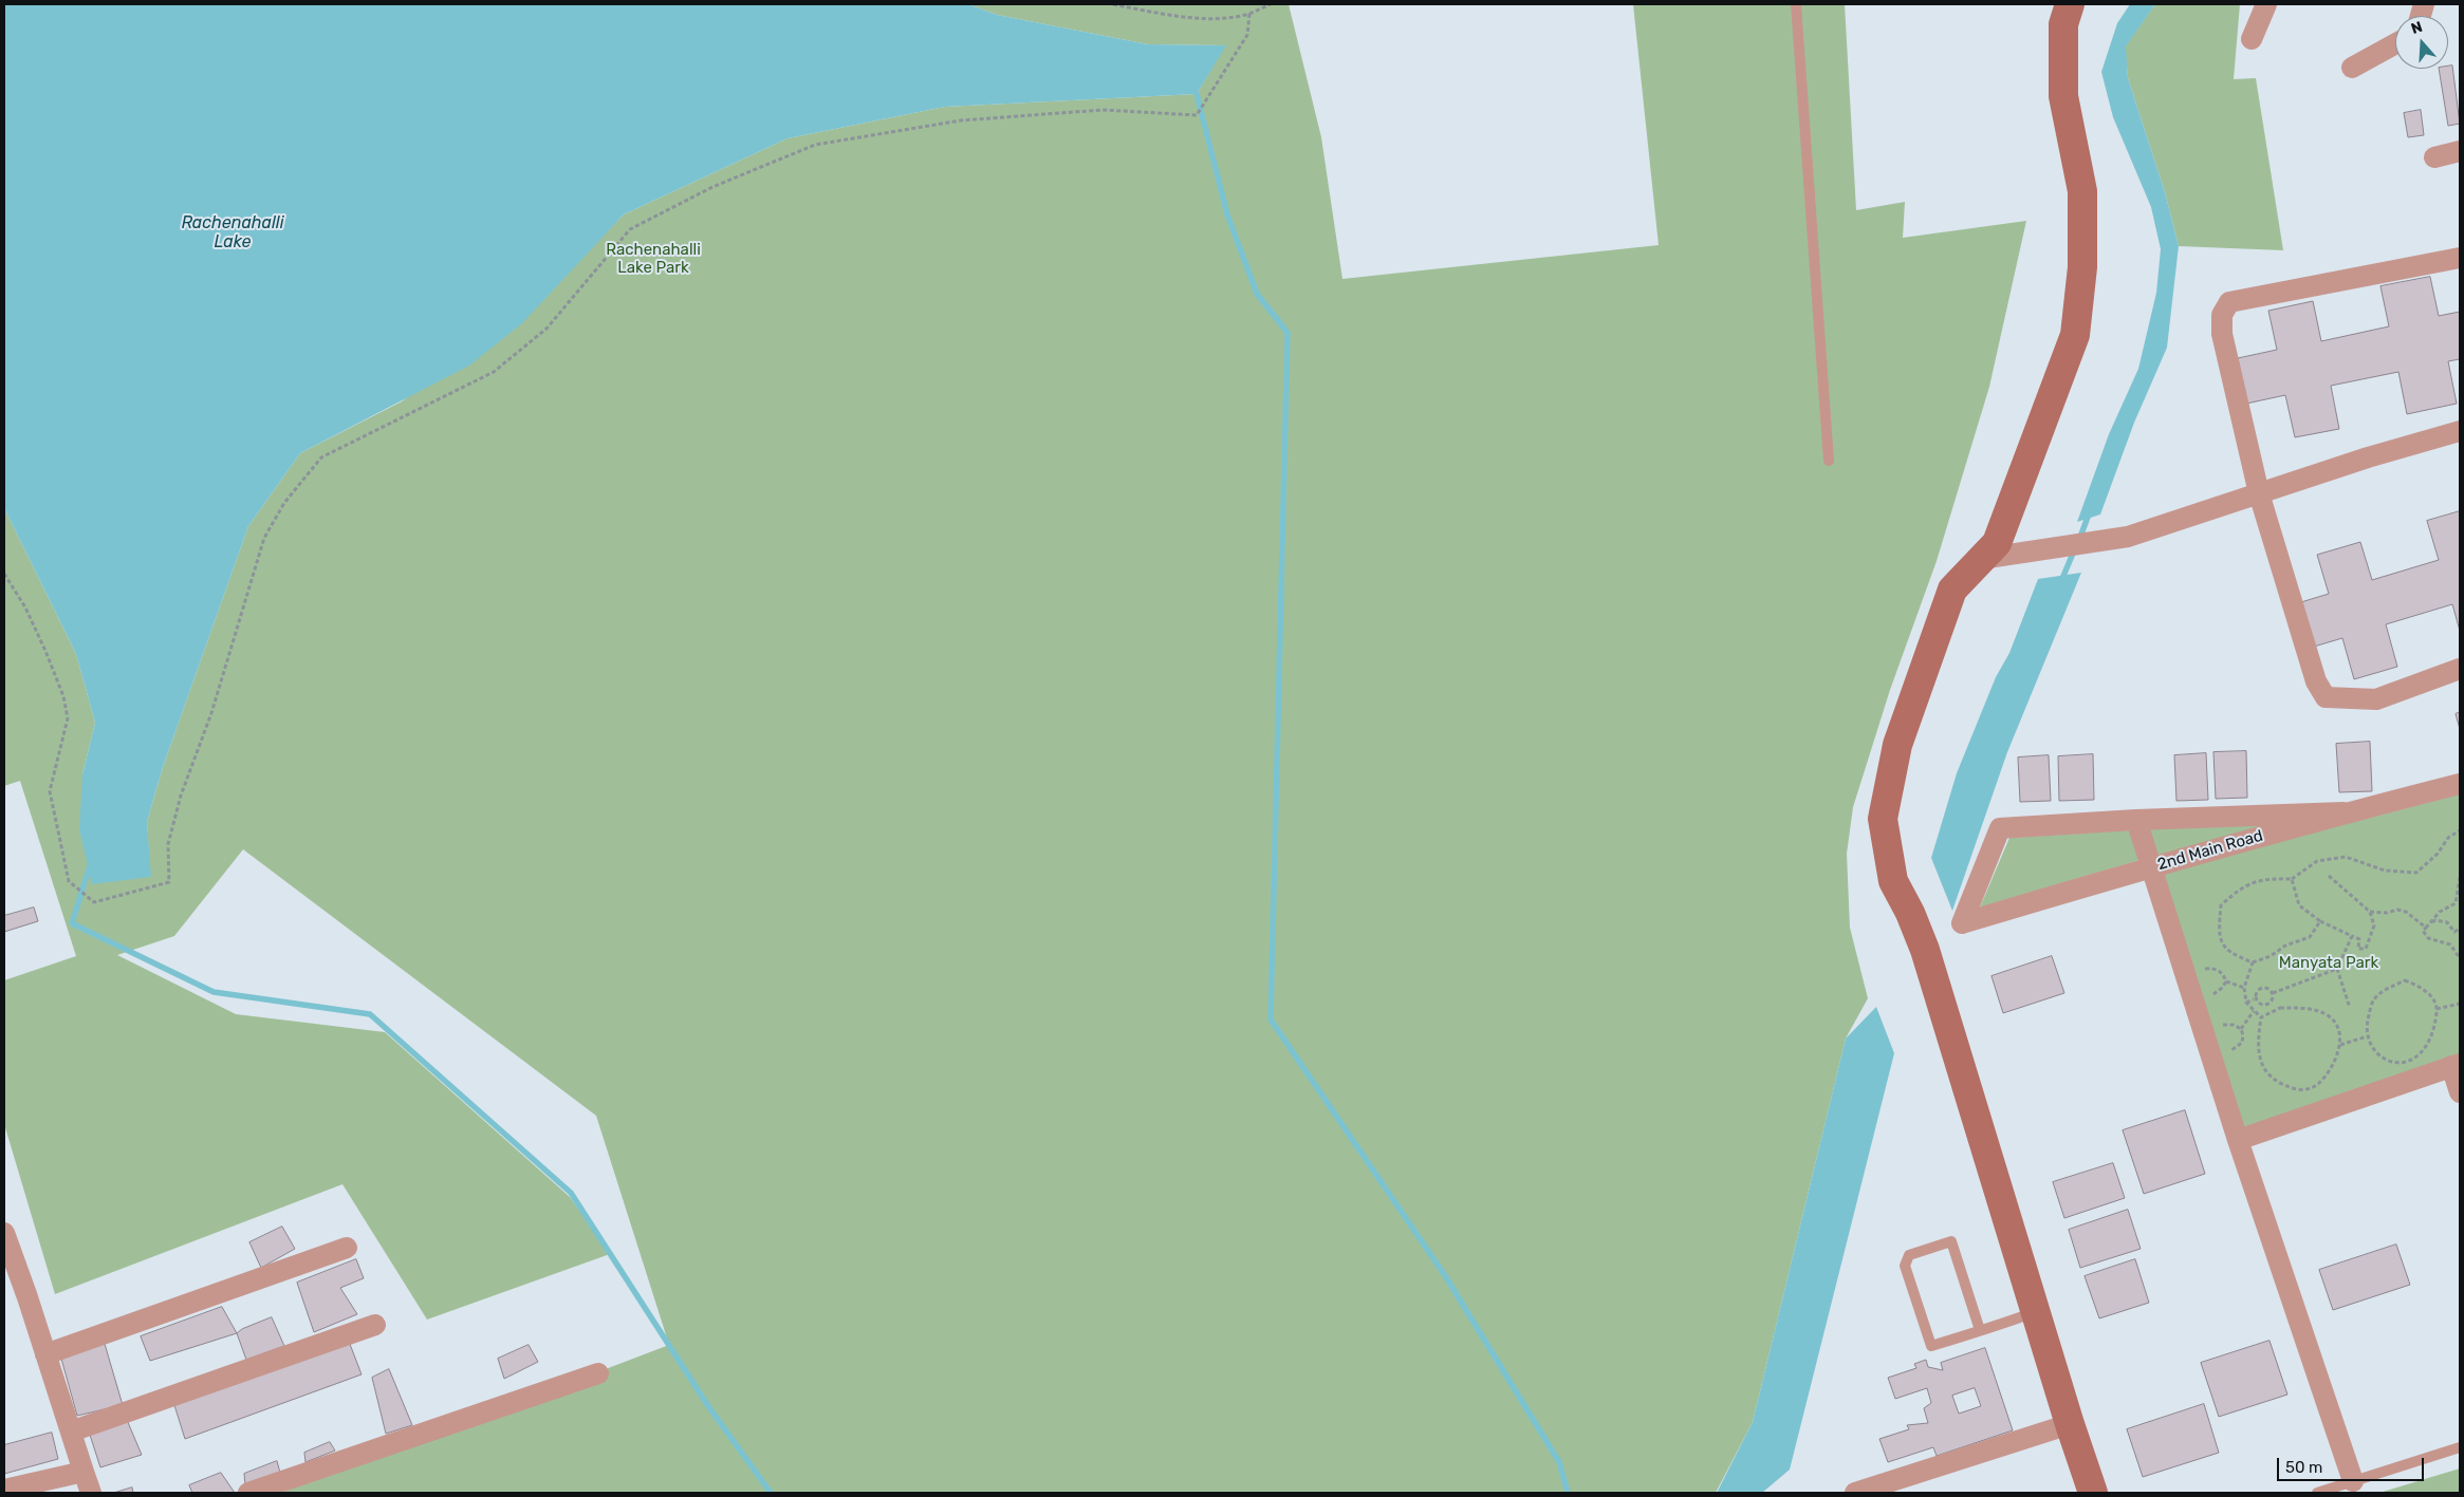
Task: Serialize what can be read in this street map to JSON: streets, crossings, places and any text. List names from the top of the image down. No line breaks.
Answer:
{"streets":{"street":["2nd Main Road"]},"water":["Rachenahalli Lake"],"parks":["Rachenahalli Lake Park","Manyata Park"],"scale_bar":"50 m","north":"top"}
